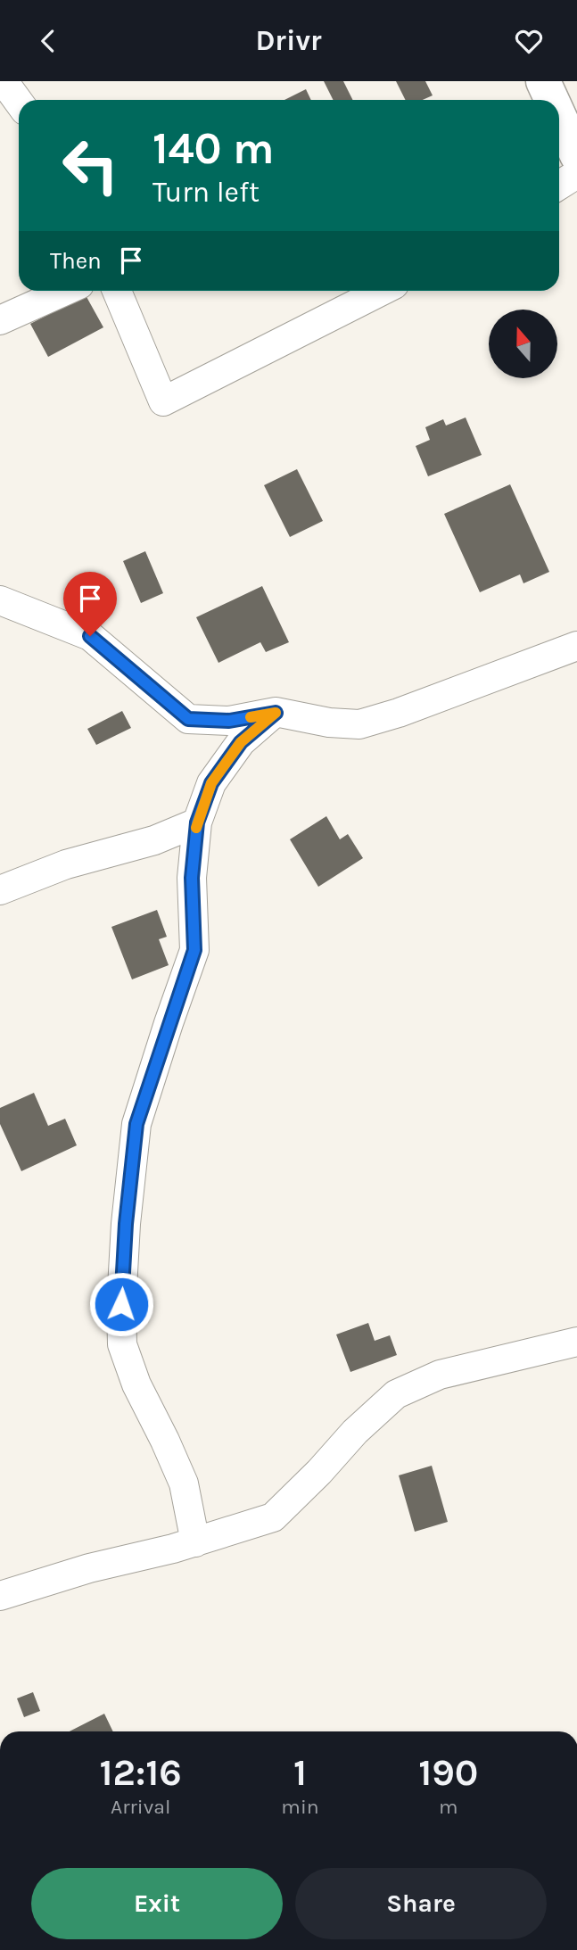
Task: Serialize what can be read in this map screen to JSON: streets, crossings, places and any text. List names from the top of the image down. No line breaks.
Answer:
{"north":"top","page":{"header":"Drivr","turn":["140 m","Turn left"],"then":"Then","eta":["12:16","Arrival","1","min","190","m"],"buttons":["Exit","Share"]}}
